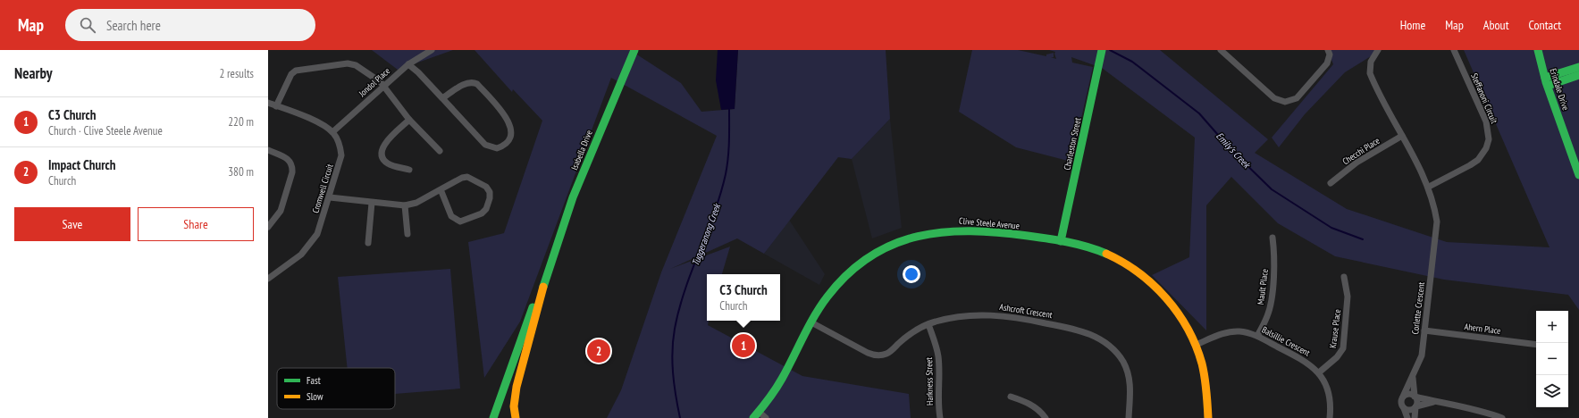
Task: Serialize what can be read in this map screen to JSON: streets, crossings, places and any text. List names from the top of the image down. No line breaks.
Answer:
{"streets":{"street":["Jondol Place","Erindale Drive","Steffanoni Circuit","Charleston Street","Isabella Drive","Checchi Place","Cromwell Circuit","Clive Steele Avenue","Mault Place","Corlette Crescent","Ashcroft Crescent","Krause Place","Ahern Place","Balsillie Crescent","Harkness Street"]},"crossings":[["Jondol Place","Cromwell Circuit"],["Steffanoni Circuit","Corlette Crescent"],["Charleston Street","Clive Steele Avenue"],["Clive Steele Avenue","Ashcroft Crescent"],["Clive Steele Avenue","Balsillie Crescent"],["Mault Place","Balsillie Crescent"],["Corlette Crescent","Ahern Place"],["Ashcroft Crescent","Harkness Street"],["Krause Place","Balsillie Crescent"]],"water":["Emily's Creek","Tuggeranong Creek"],"legend":["Fast","Slow"],"page":{"header":"Map","search":"Search here","nav":["Home","Map","About","Contact"],"heading":["Nearby","2 results"],"list":[{"mark":"1","name":"C3 Church","note":"Church · Clive Steele Avenue","value":"220 m"},{"mark":"2","name":"Impact Church","note":"Church","value":"380 m"}],"buttons":["Save","Share"],"popup":["C3 Church","Church"],"map_buttons":["+","−"],"pins":["1","2"]}}
